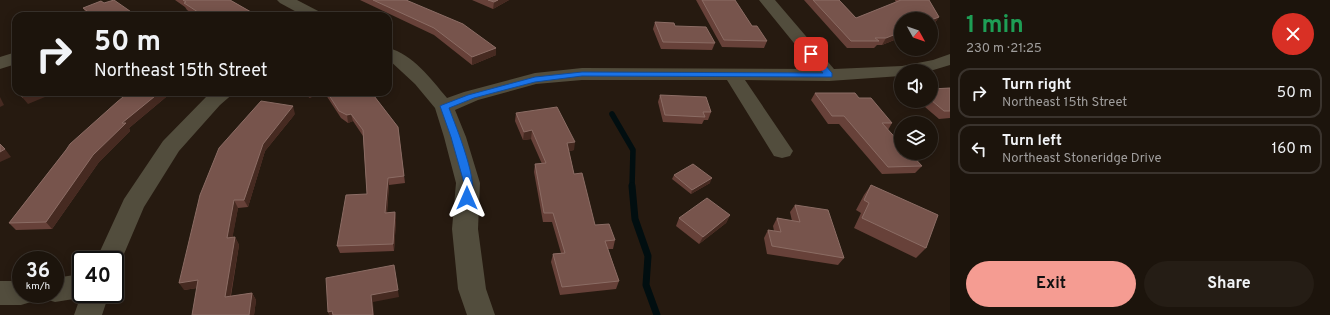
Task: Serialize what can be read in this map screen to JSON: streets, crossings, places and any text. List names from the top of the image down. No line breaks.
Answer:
{"north":"bottom right","page":{"heading":["1 min","230 m · 21:25"],"turn":["50 m","Northeast 15th Street"],"list":[{"name":"Turn right","note":"Northeast 15th Street","value":"50 m"},{"name":"Turn left","note":"Northeast Stoneridge Drive","value":"160 m"}],"speed":"36 km/h","limit":"40","buttons":["Exit","Share"]}}
